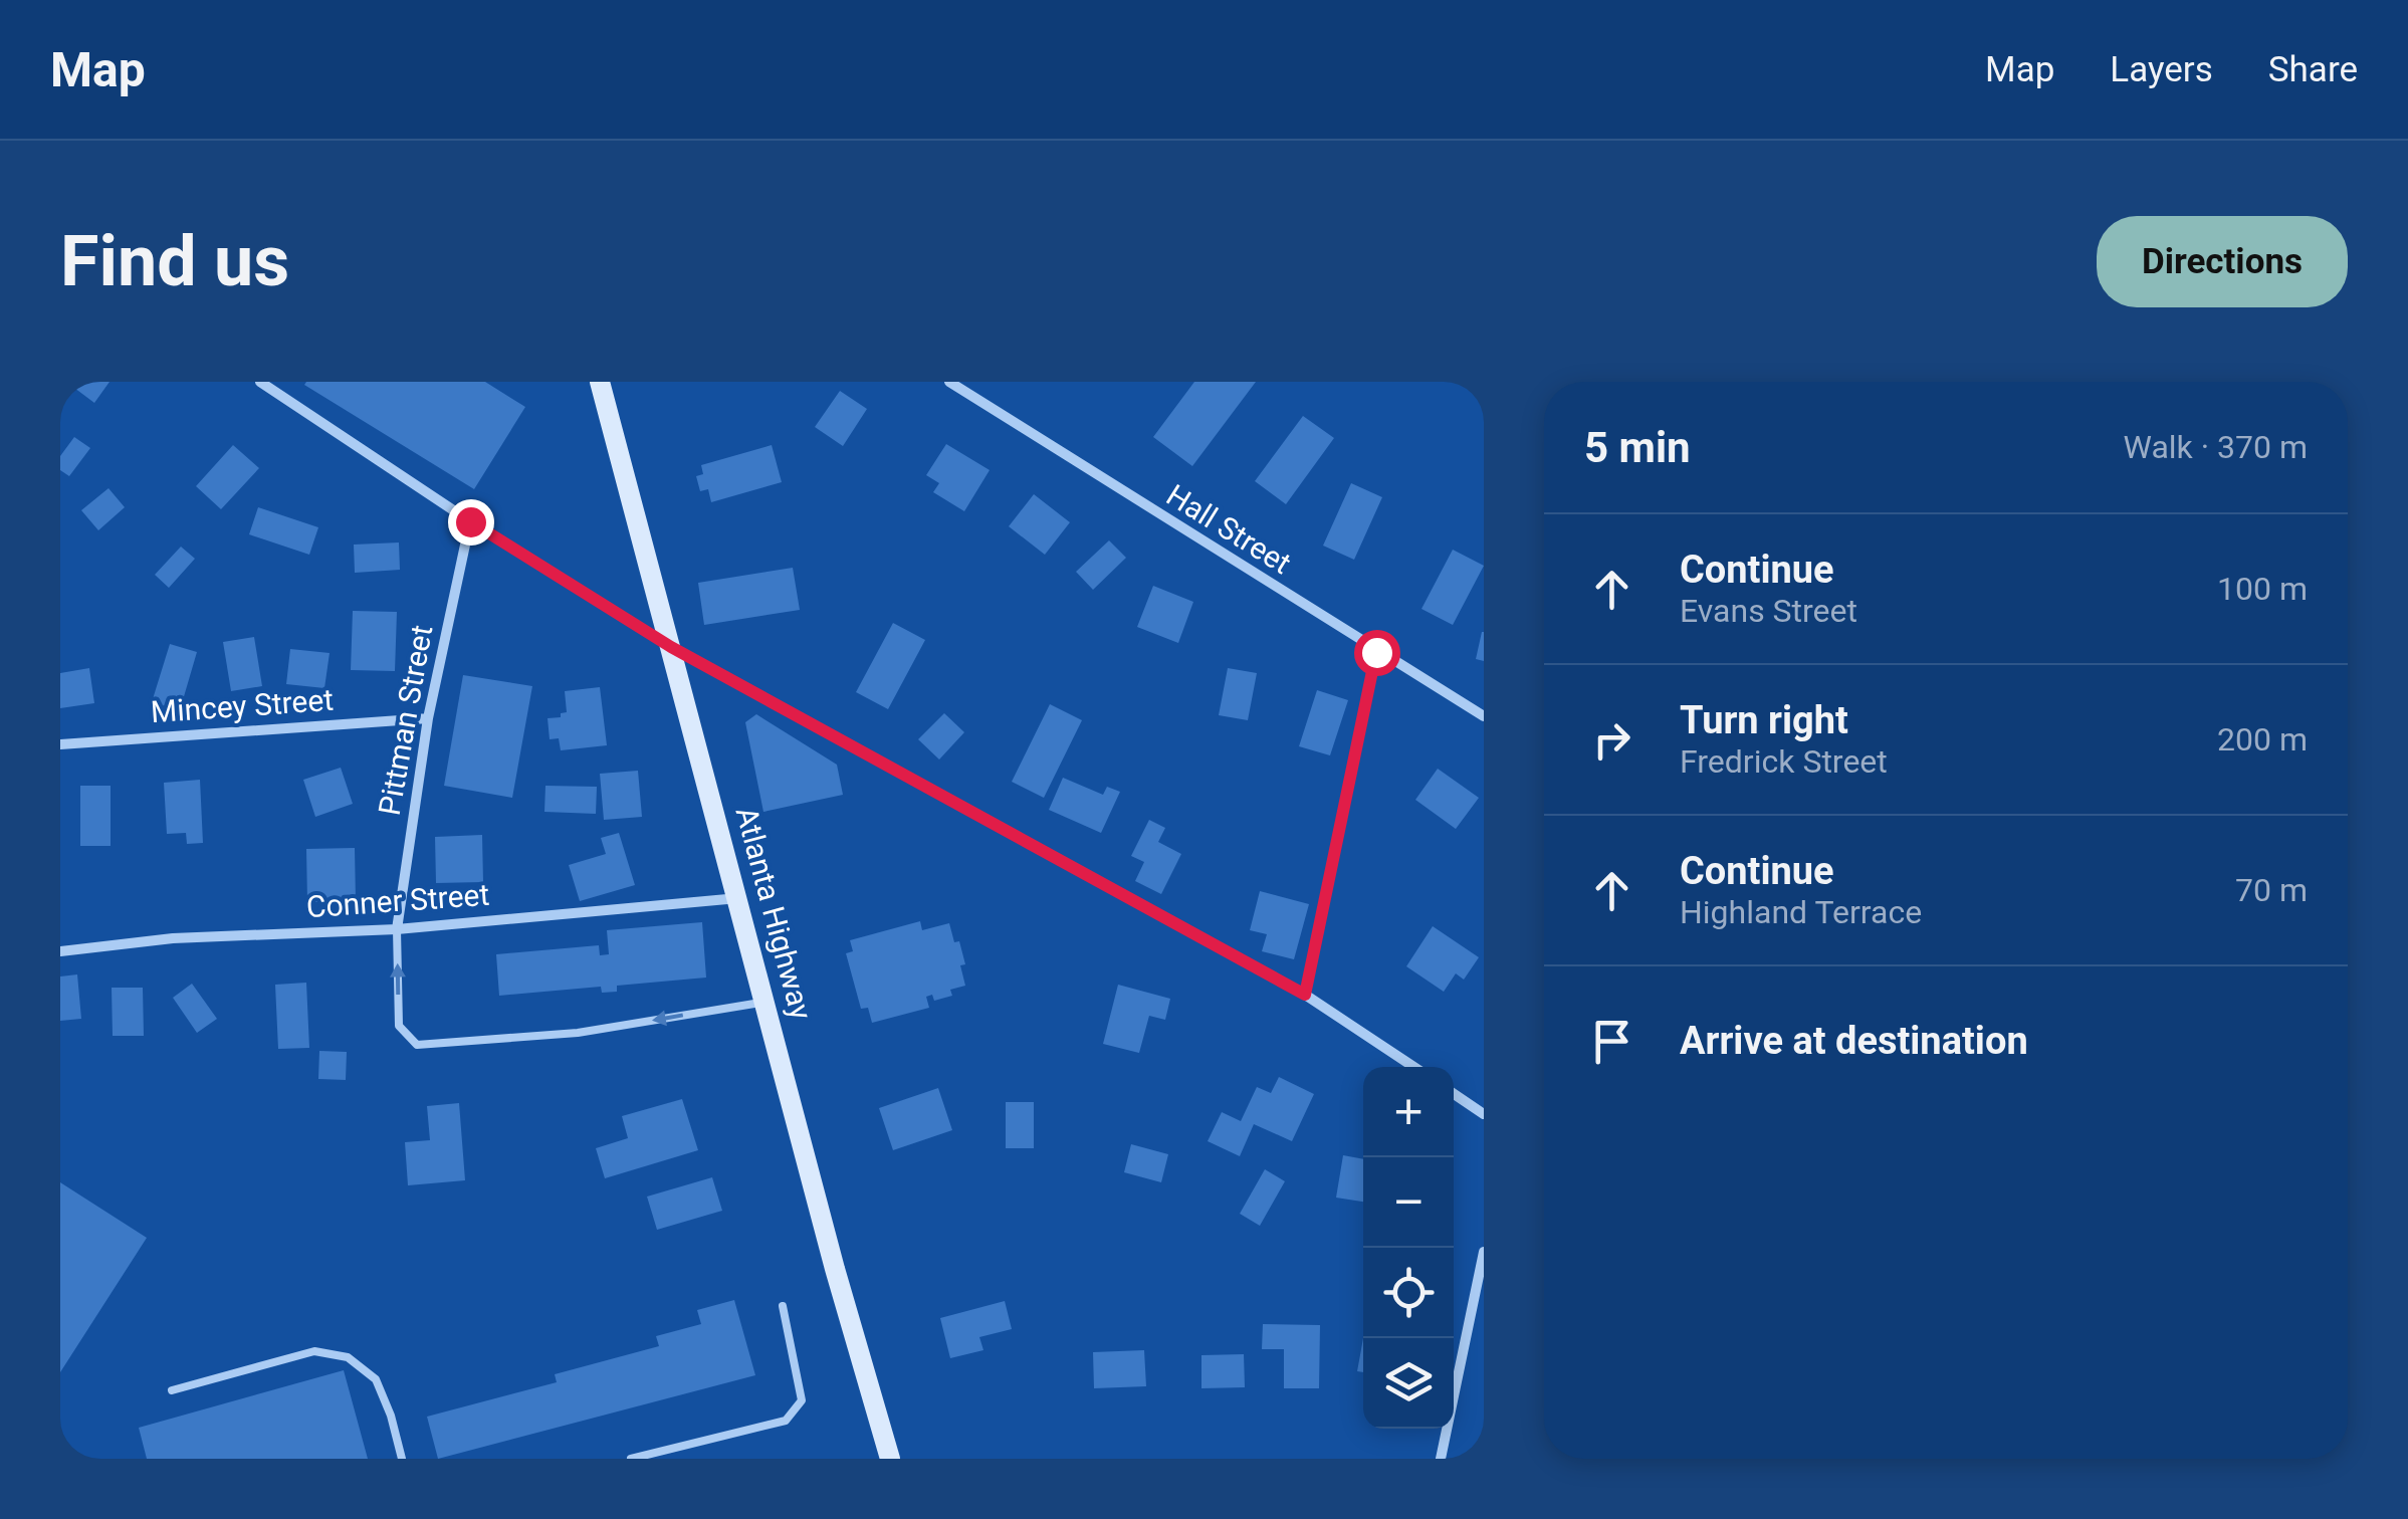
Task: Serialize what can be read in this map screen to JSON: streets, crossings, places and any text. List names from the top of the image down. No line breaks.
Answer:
{"streets":{"main road":["Atlanta Highway"],"street":["Hall Street","Mincey Street","Pittman Street","Conner Street"]},"crossings":[["Mincey Street","Pittman Street"],["Pittman Street","Conner Street"],["Conner Street","Atlanta Highway"]],"page":{"header":"Map","nav":["Map","Layers","Share"],"buttons":"Directions","title":"Find us","heading":["5 min","Walk · 370 m"],"list":[["Continue","Evans Street","100 m"],["Turn right","Fredrick Street","200 m"],["Continue","Highland Terrace","70 m"],"Arrive at destination"],"map_buttons":["+","−"]}}
